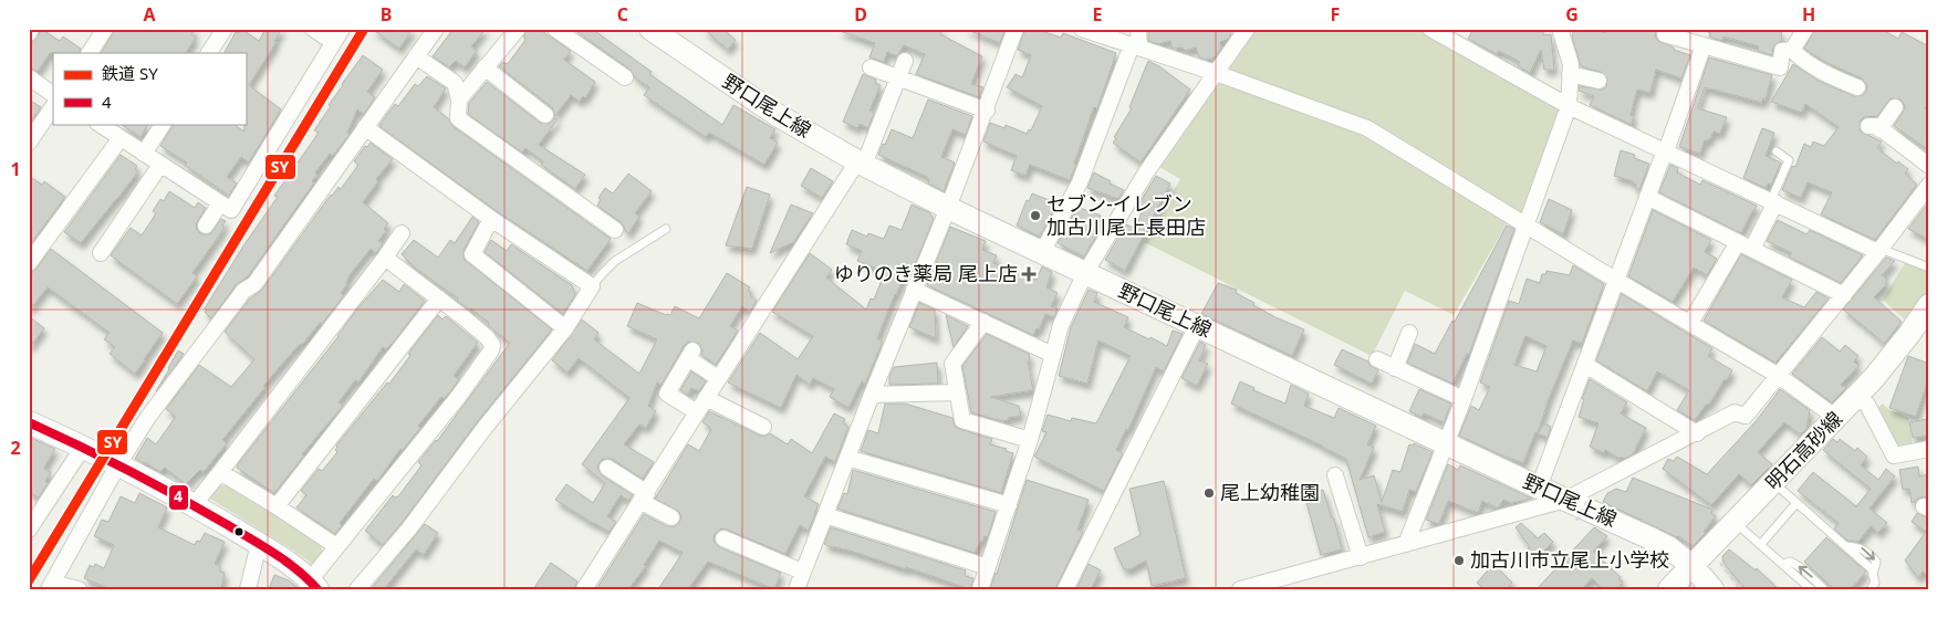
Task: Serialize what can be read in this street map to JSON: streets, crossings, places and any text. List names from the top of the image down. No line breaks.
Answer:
{"streets":{"main road":["野口尾上線","明石高砂線"]},"crossings":[["野口尾上線","明石高砂線"]],"places":{"other":["セブン-イレブン 加古川尾上長田店","尾上幼稚園","加古川市立尾上小学校"],"health":["ゆりのき薬局 尾上店"]},"lines":["rail line SY","transit line 4"],"legend":["鉄道 SY","4"],"grid":{"columns":["A","B","C","D","E","F","G","H"],"rows":["1","2"]}}
